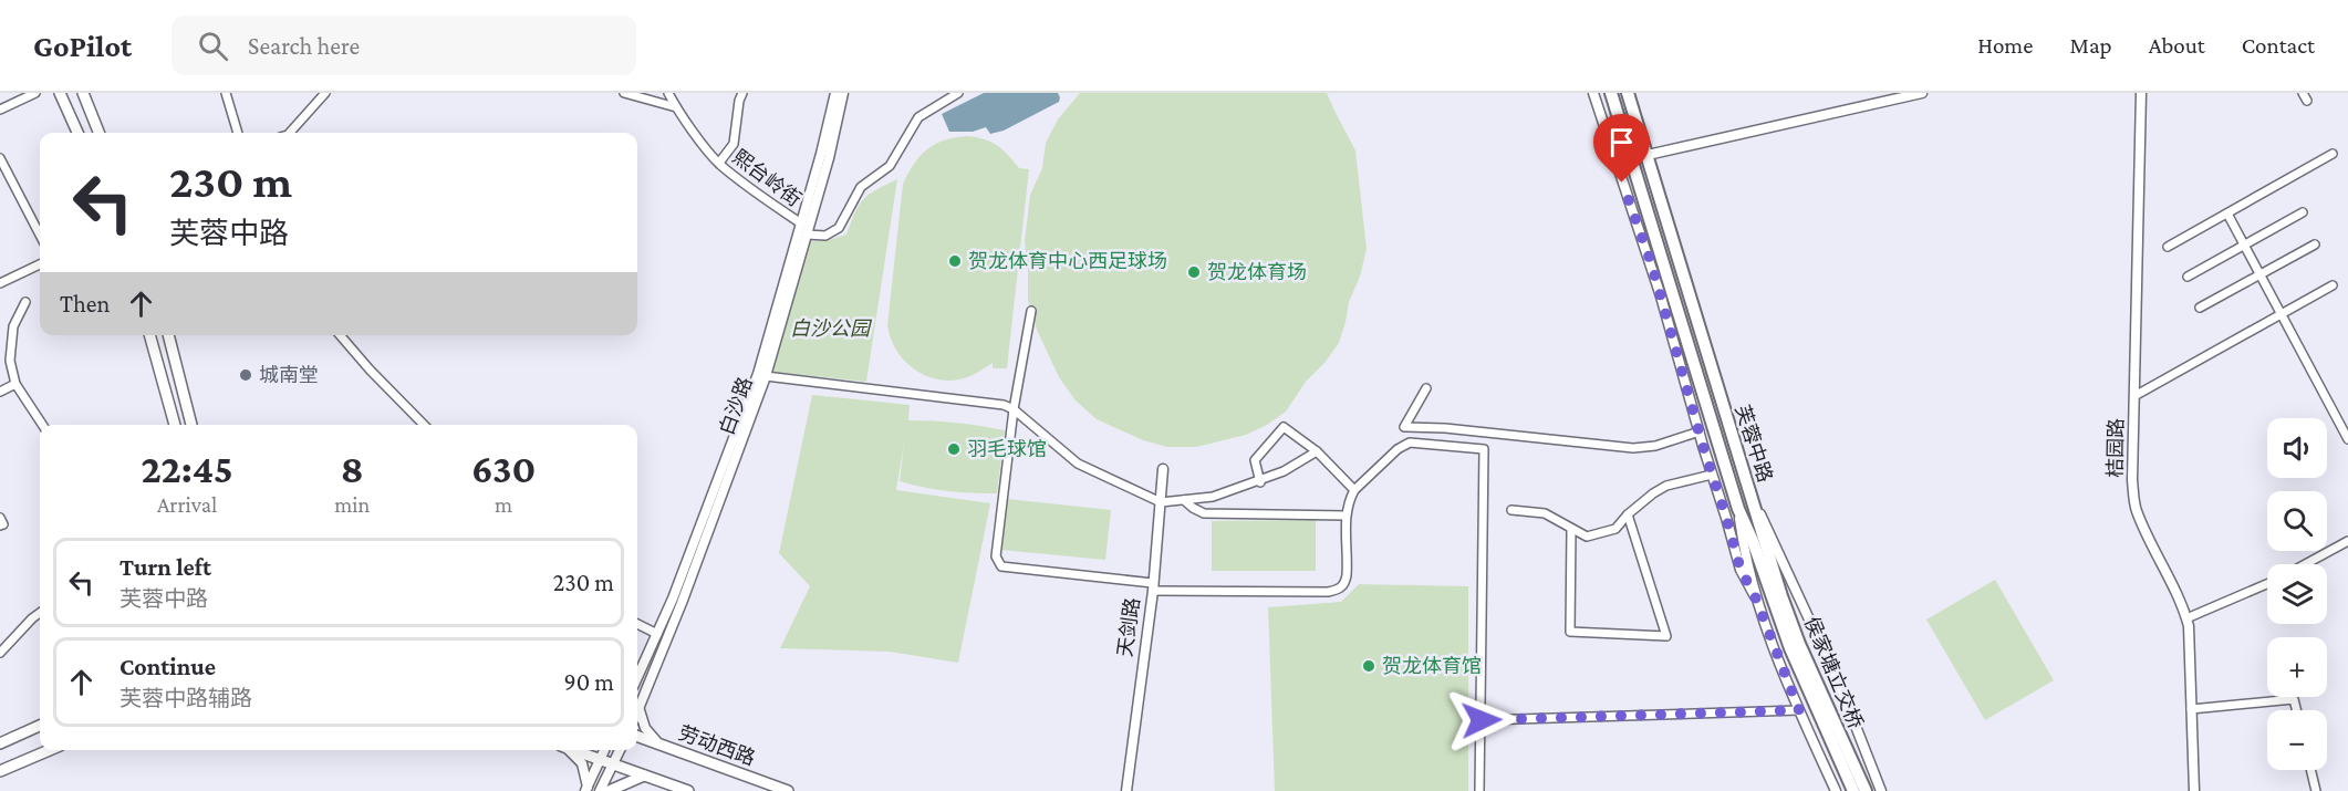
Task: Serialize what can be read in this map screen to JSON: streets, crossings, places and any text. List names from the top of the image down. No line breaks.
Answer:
{"streets":{"main road":["芙蓉中路","侯家塘立交桥","劳动西路"],"street":["熙台岭街","白沙路","桔园路","天剑路"]},"crossings":[["熙台岭街","白沙路"]],"parks":["白沙公园"],"places":["贺龙体育中心西足球场","贺龙体育场","城南堂","羽毛球馆","贺龙体育馆"],"page":{"header":"GoPilot","search":"Search here","nav":["Home","Map","About","Contact"],"turn":["230 m","芙蓉中路"],"then":"Then","map_buttons":["+","−"],"eta":["22:45","Arrival","8","min","630","m"],"list":[{"name":"Turn left","note":"芙蓉中路","value":"230 m"},{"name":"Continue","note":"芙蓉中路辅路","value":"90 m"}]}}
